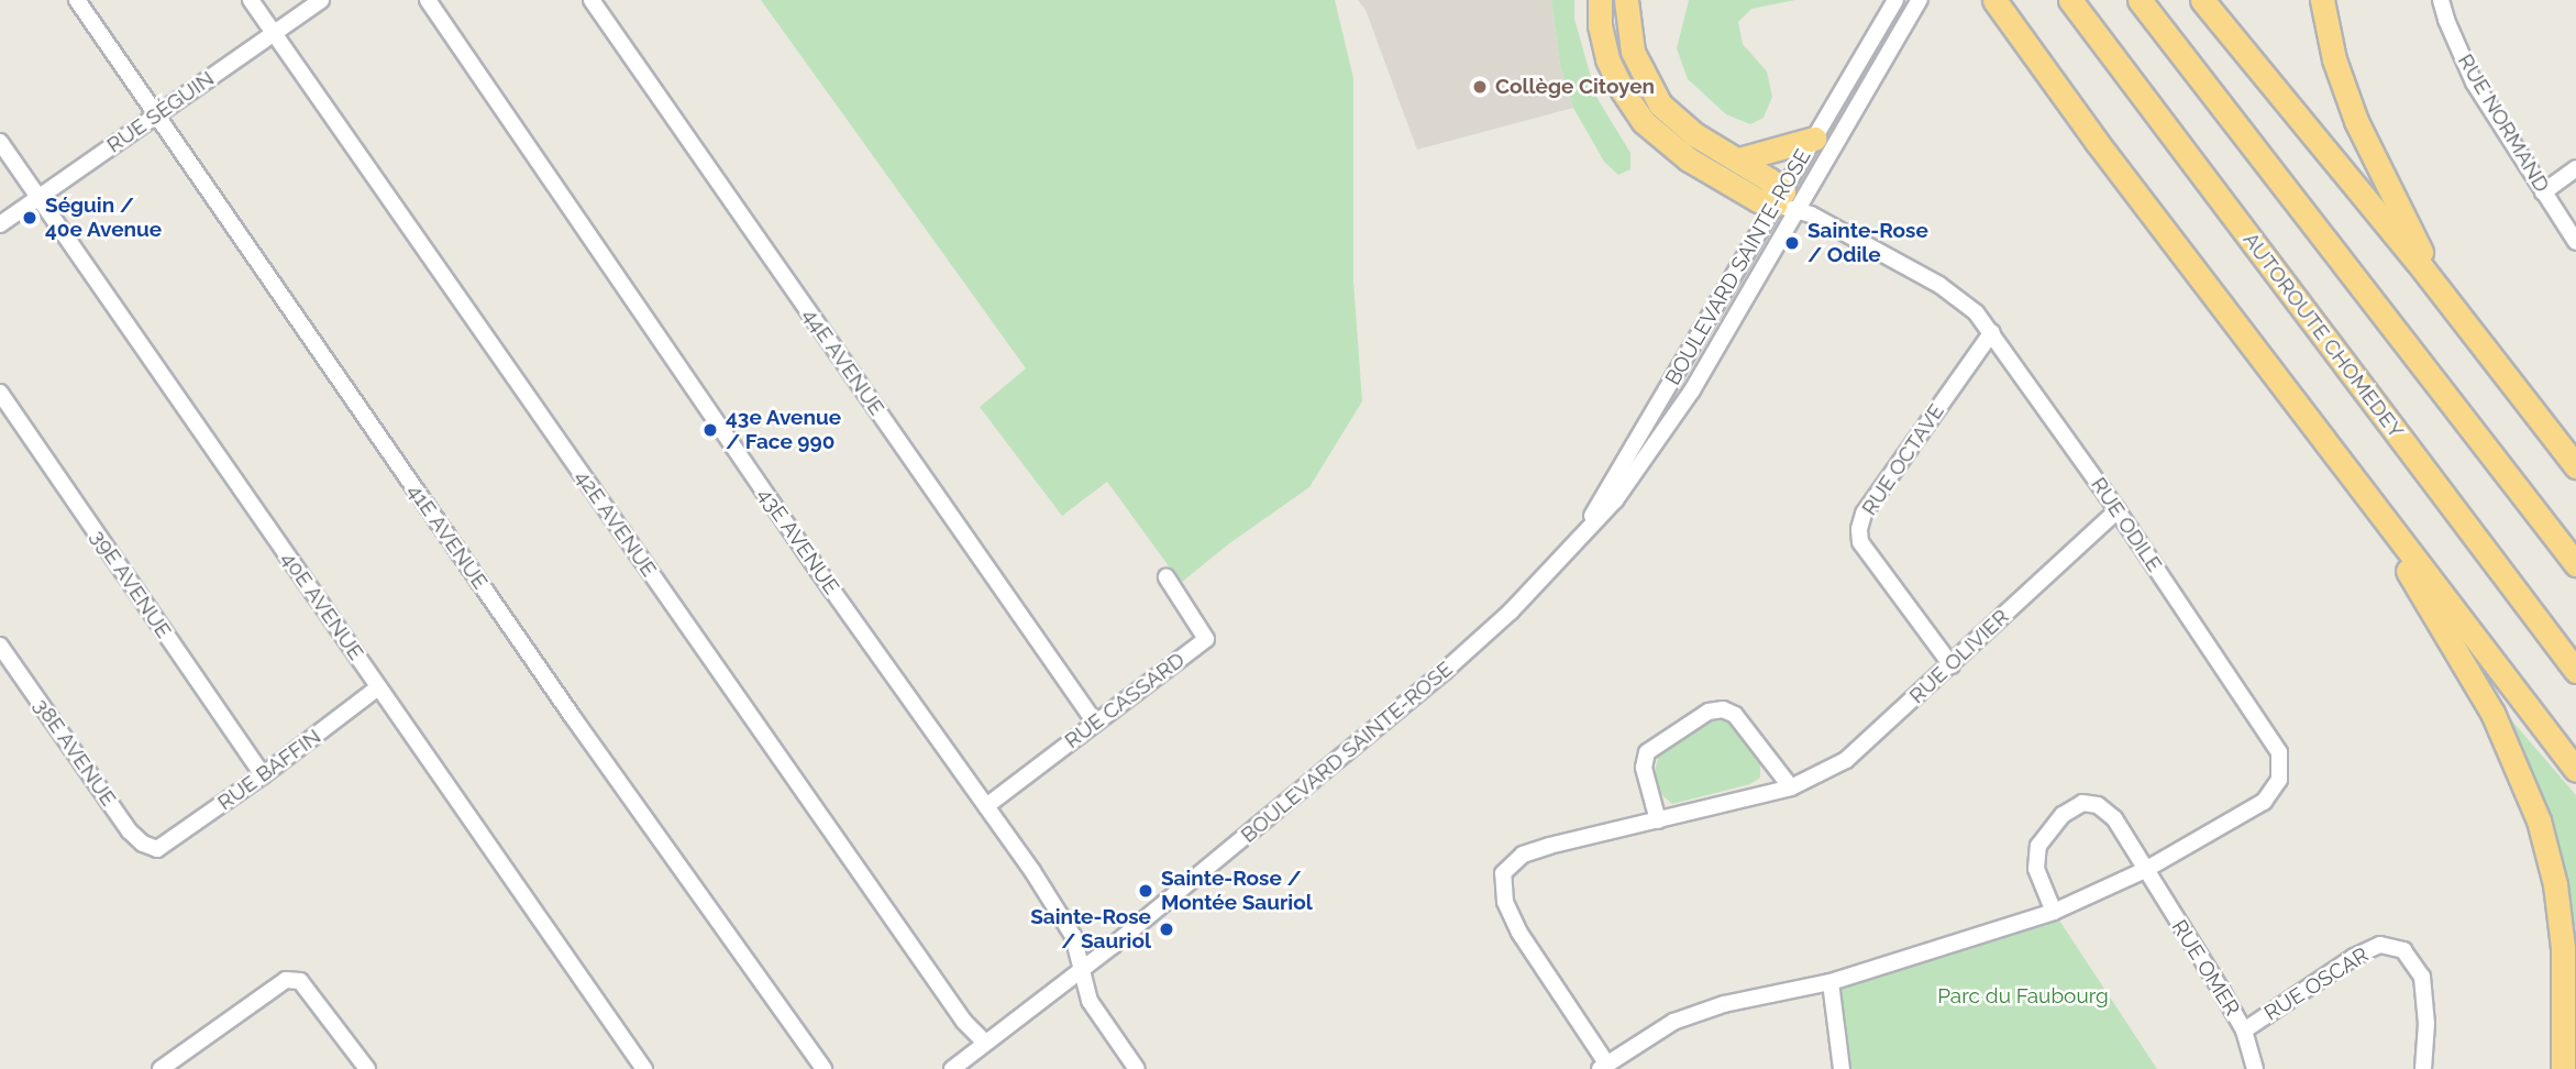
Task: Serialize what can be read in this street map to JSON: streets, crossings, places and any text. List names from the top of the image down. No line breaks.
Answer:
{"streets":{"highway":["AUTOROUTE CHOMEDEY"],"street":["RUE SÉGUIN","RUE NORMAND","BOULEVARD SAINTE-ROSE","44E AVENUE","RUE OCTAVE","42E AVENUE","RUE ODILE","41E AVENUE","43E AVENUE","39E AVENUE","40E AVENUE","RUE OLIVIER","RUE CASSARD","38E AVENUE","RUE BAFFIN","RUE OMER","RUE OSCAR"]},"crossings":[["RUE SÉGUIN","42E AVENUE"],["RUE SÉGUIN","41E AVENUE"],["RUE SÉGUIN","40E AVENUE"],["BOULEVARD SAINTE-ROSE","42E AVENUE"],["BOULEVARD SAINTE-ROSE","RUE ODILE"],["BOULEVARD SAINTE-ROSE","43E AVENUE"],["44E AVENUE","RUE CASSARD"],["RUE OCTAVE","RUE ODILE"],["RUE OCTAVE","RUE OLIVIER"],["RUE ODILE","RUE OLIVIER"],["RUE ODILE","RUE OMER"],["43E AVENUE","RUE CASSARD"],["39E AVENUE","RUE BAFFIN"],["40E AVENUE","RUE BAFFIN"],["38E AVENUE","RUE BAFFIN"],["RUE OMER","RUE OSCAR"]],"parks":["Parc du Faubourg"],"places":["Collège Citoyen","Séguin / 40e Avenue","Sainte-Rose / Odile","43e Avenue / Face 990","Sainte-Rose / Montée Sauriol","Sainte-Rose / Sauriol"]}
